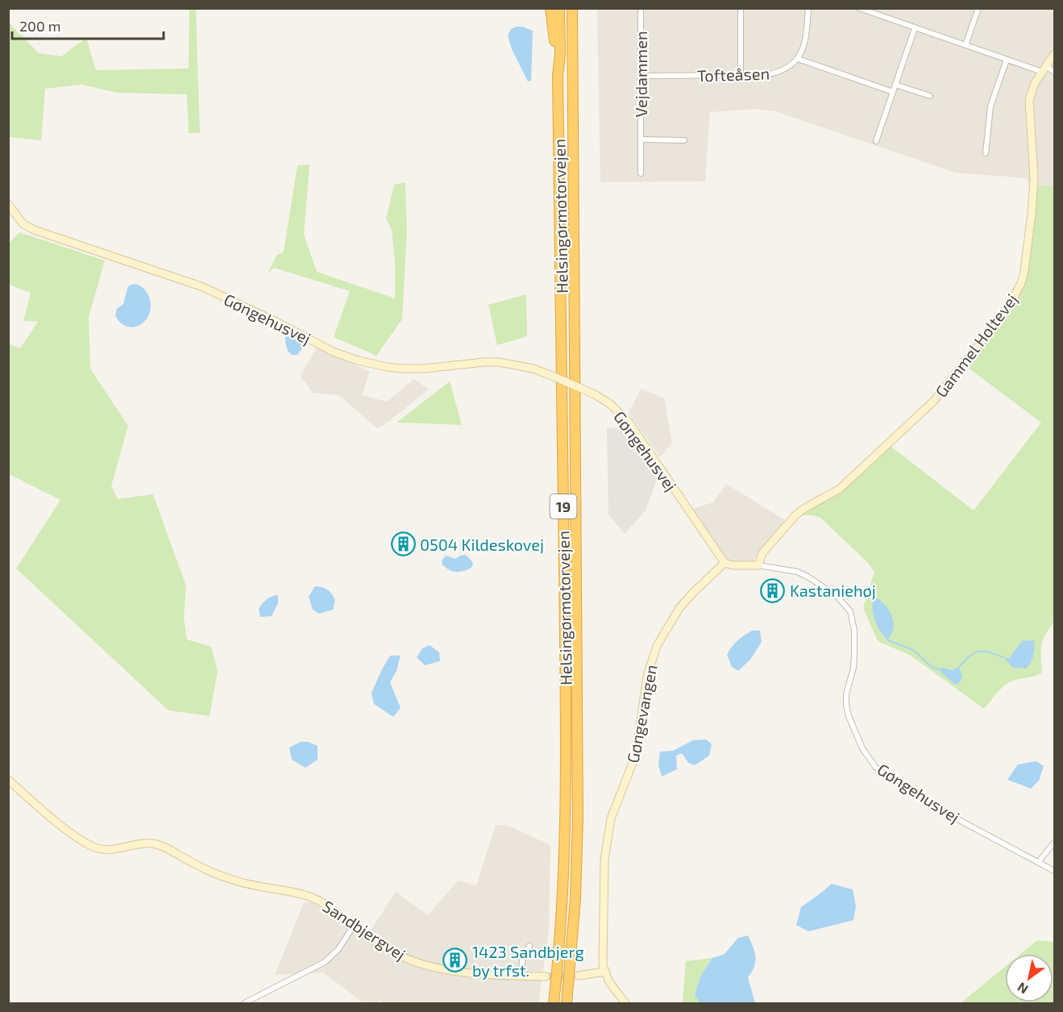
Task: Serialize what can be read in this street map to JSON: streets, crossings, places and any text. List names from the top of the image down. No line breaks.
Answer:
{"streets":{"highway":["Helsingørmotorvejen","19"],"street":["Vejdammen","Tofteåsen","Gøngehusvej","Gammel Holtevej","Gøngevangen","Sandbjergvej"]},"crossings":[["Vejdammen","Tofteåsen"],["Gøngehusvej","Gammel Holtevej"],["Gøngehusvej","Gøngevangen"]],"places":{"building":["0504 Kildeskovej","Kastaniehøj","1423 Sandbjerg by trfst."]},"scale_bar":"200 m","north":"bottom left"}
